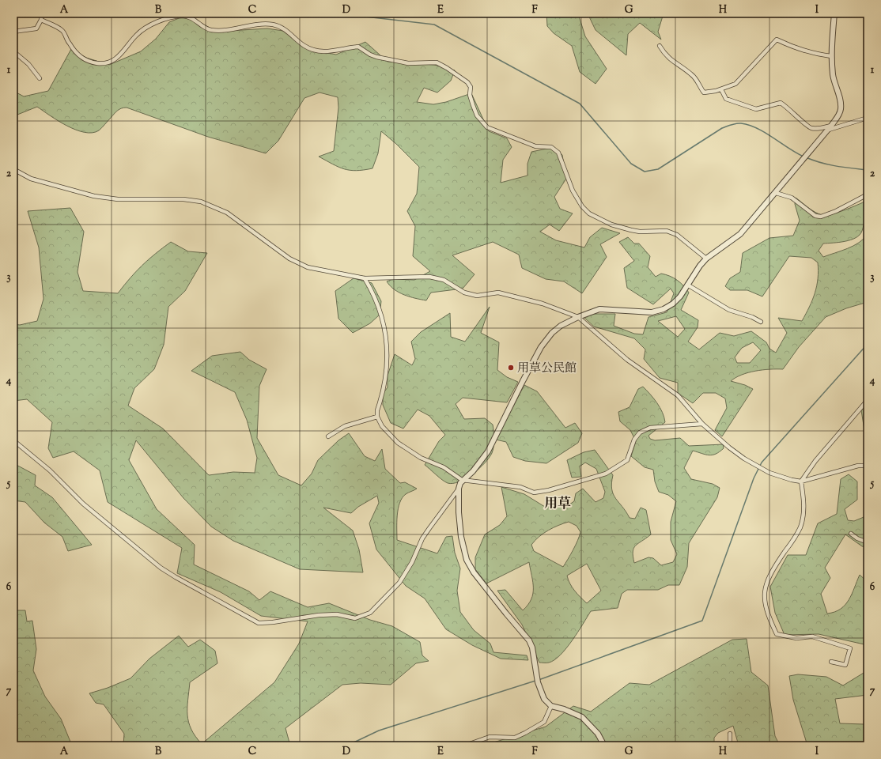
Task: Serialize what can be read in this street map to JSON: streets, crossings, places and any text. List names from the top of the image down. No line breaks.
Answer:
{"districts":["用草"],"places":["用草公民館"],"grid":{"columns":["A","B","C","D","E","F","G","H","I"],"rows":["1","2","3","4","5","6","7"]}}
